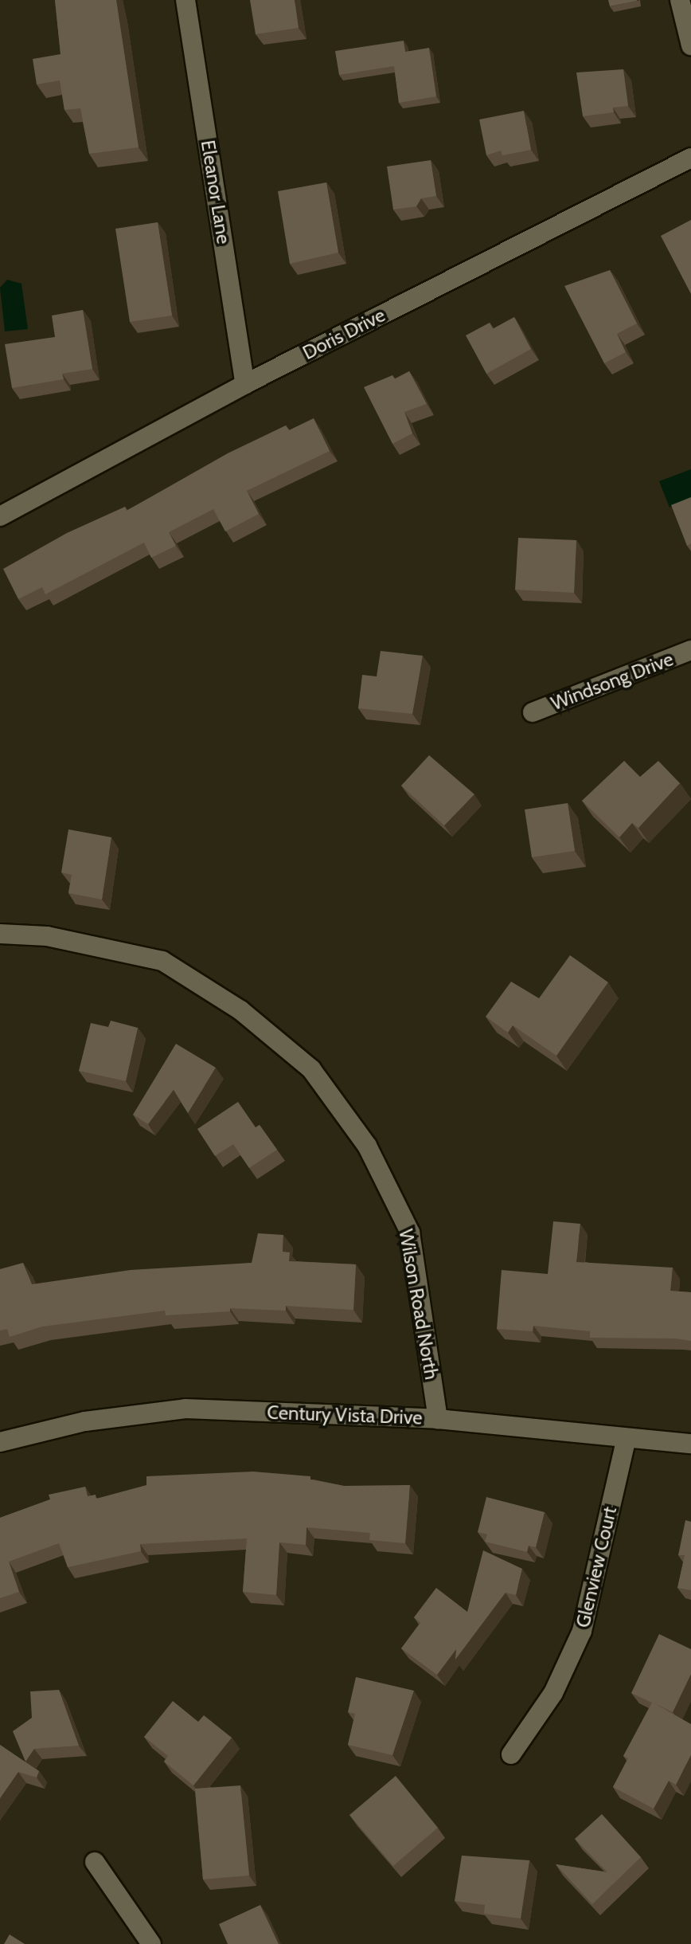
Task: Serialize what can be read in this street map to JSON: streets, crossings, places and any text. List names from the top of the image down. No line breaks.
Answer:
{"streets":{"street":["Eleanor Lane","Doris Drive","Windsong Drive","Wilson Road North","Century Vista Drive","Glenview Court"]},"crossings":[["Eleanor Lane","Doris Drive"],["Wilson Road North","Century Vista Drive"],["Century Vista Drive","Glenview Court"]]}
